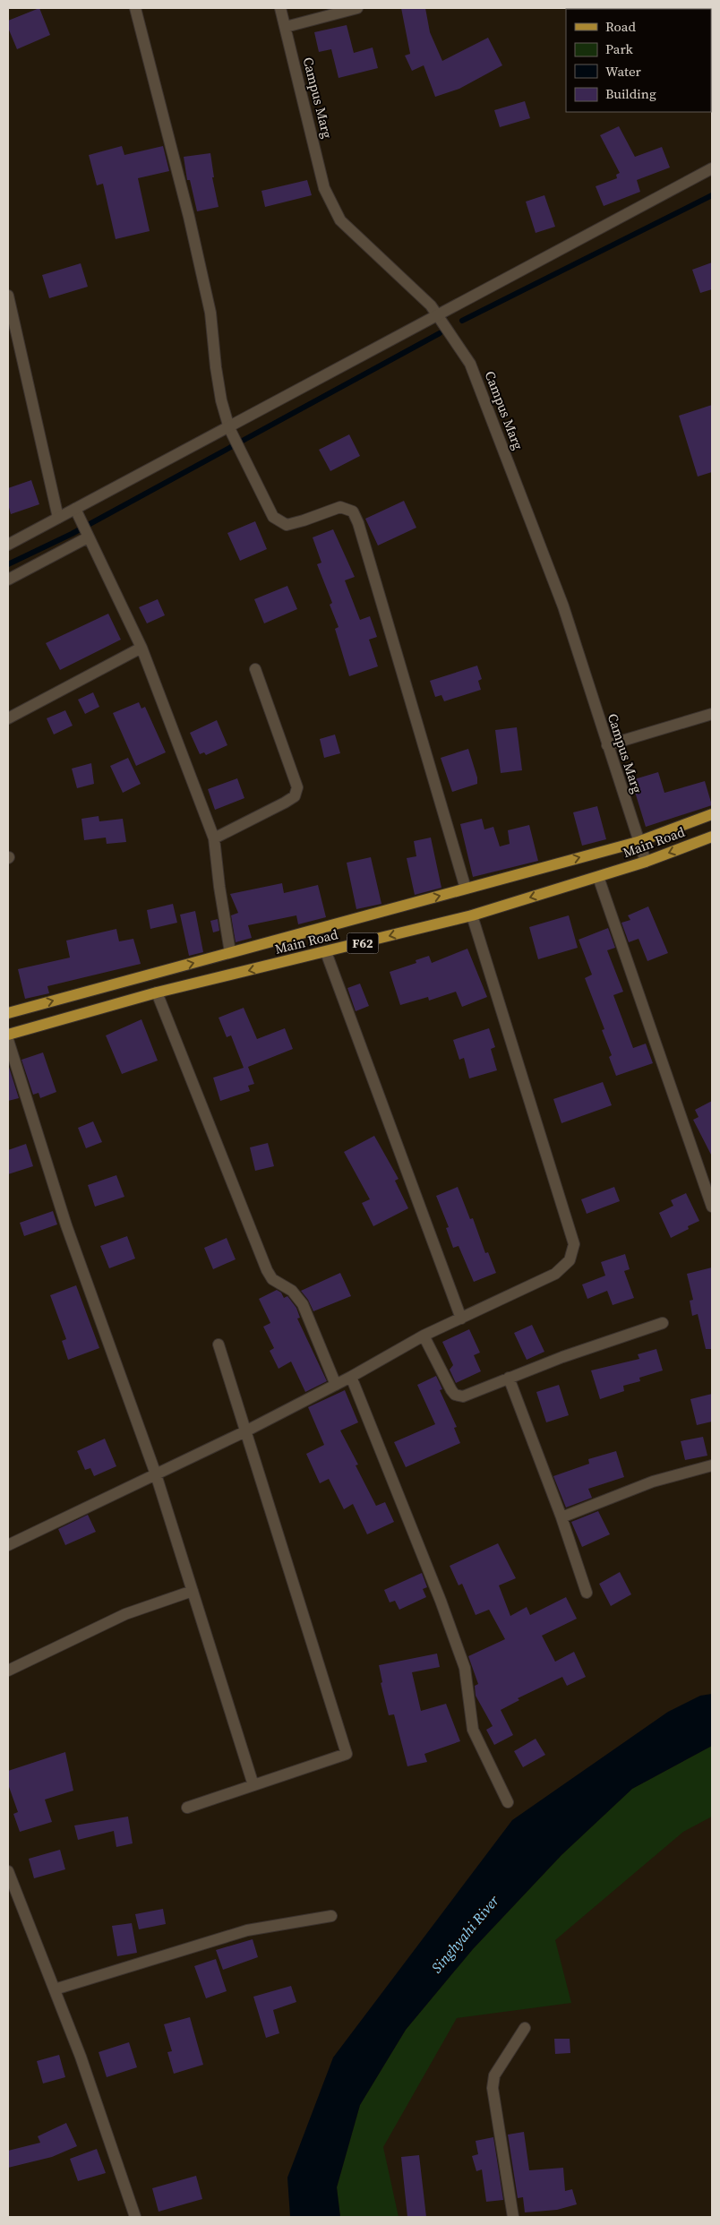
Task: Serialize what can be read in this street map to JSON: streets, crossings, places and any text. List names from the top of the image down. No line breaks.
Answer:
{"streets":{"main road":["Main Road","F62"],"street":["Campus Marg"]},"crossings":[["Campus Marg","Main Road"]],"water":["Singhyahi River"],"legend":["Road","Park","Water","Building"]}
